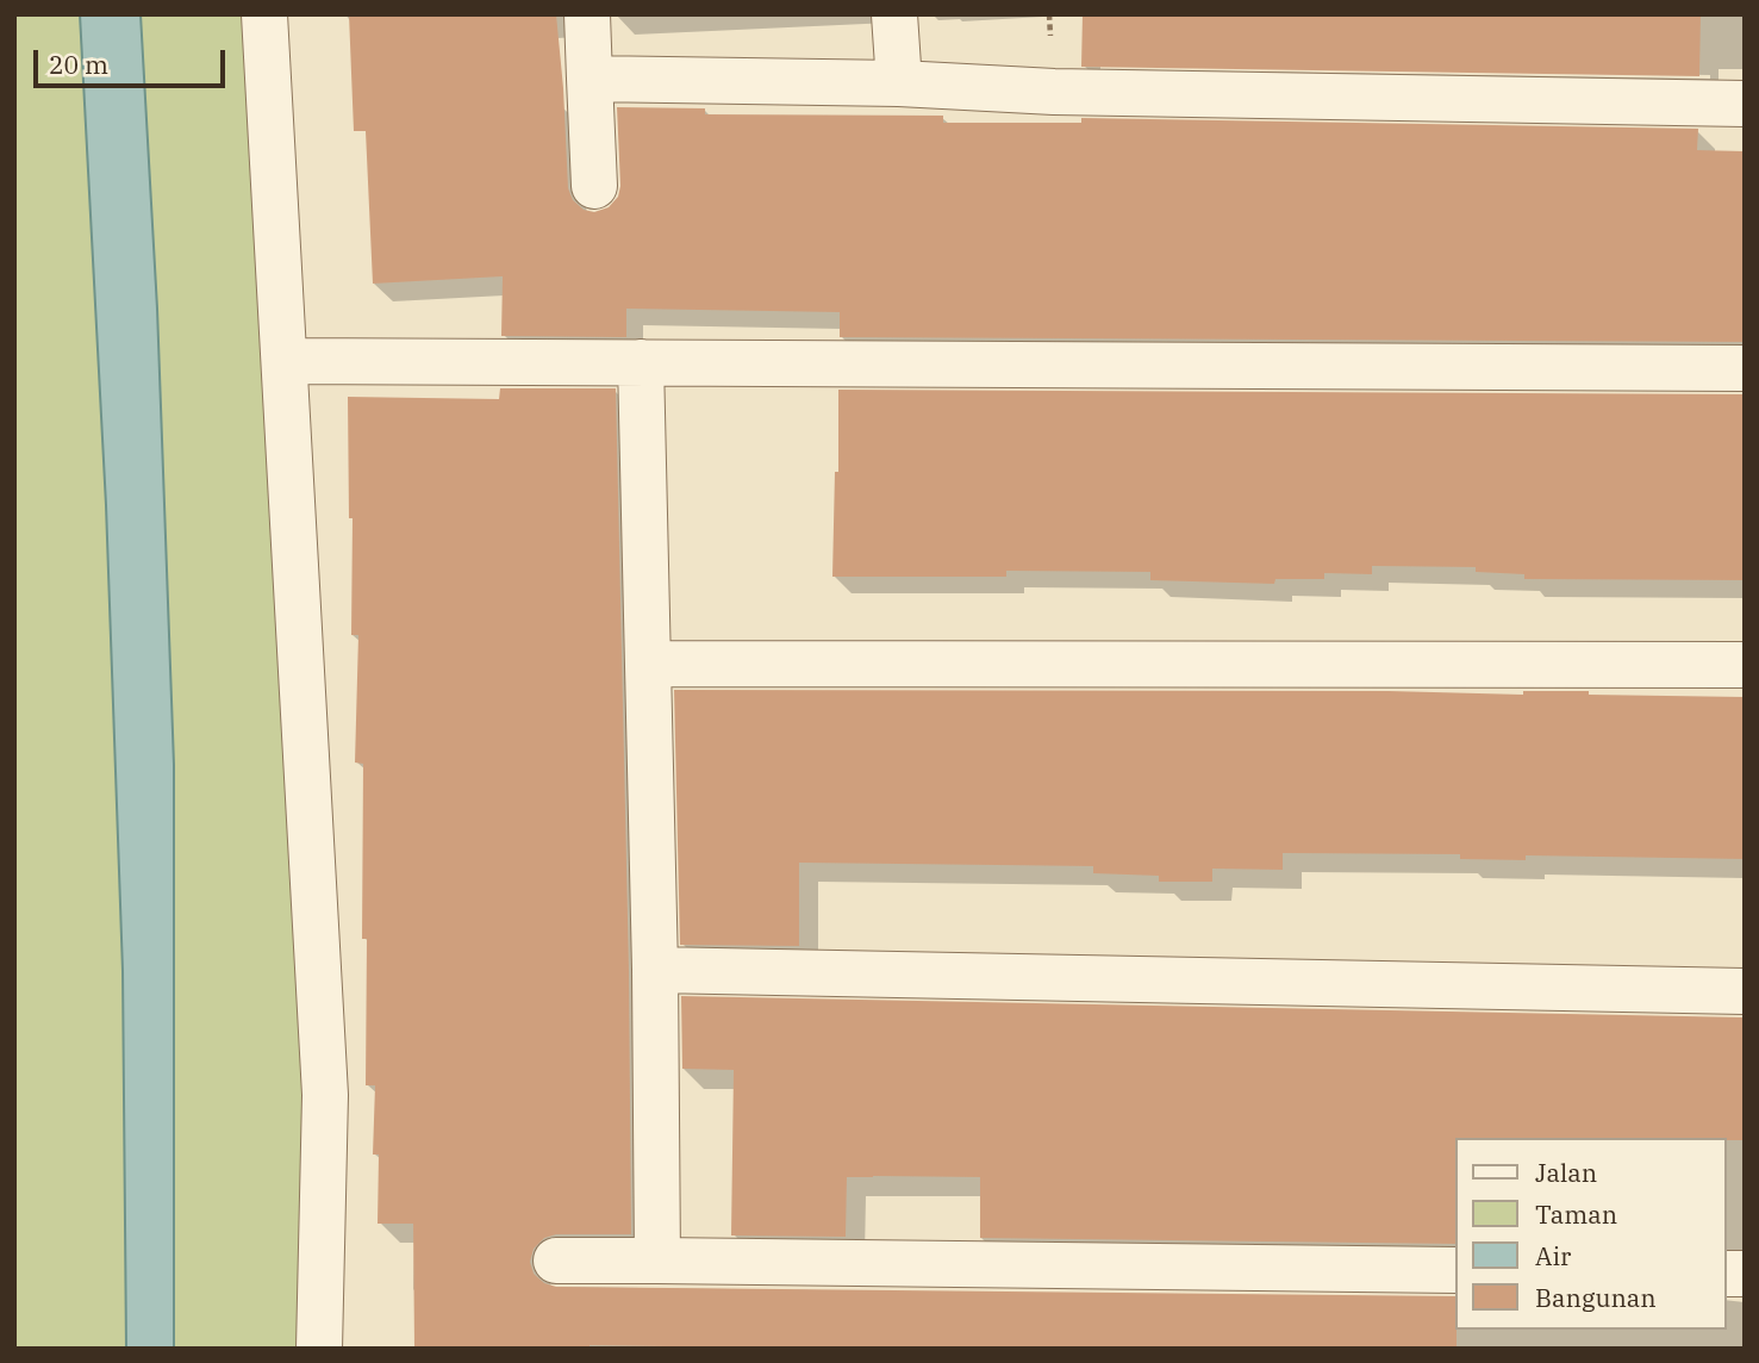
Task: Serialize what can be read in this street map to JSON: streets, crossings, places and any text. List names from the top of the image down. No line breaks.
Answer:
{"legend":["Jalan","Taman","Air","Bangunan"],"scale_bar":"20 m"}
